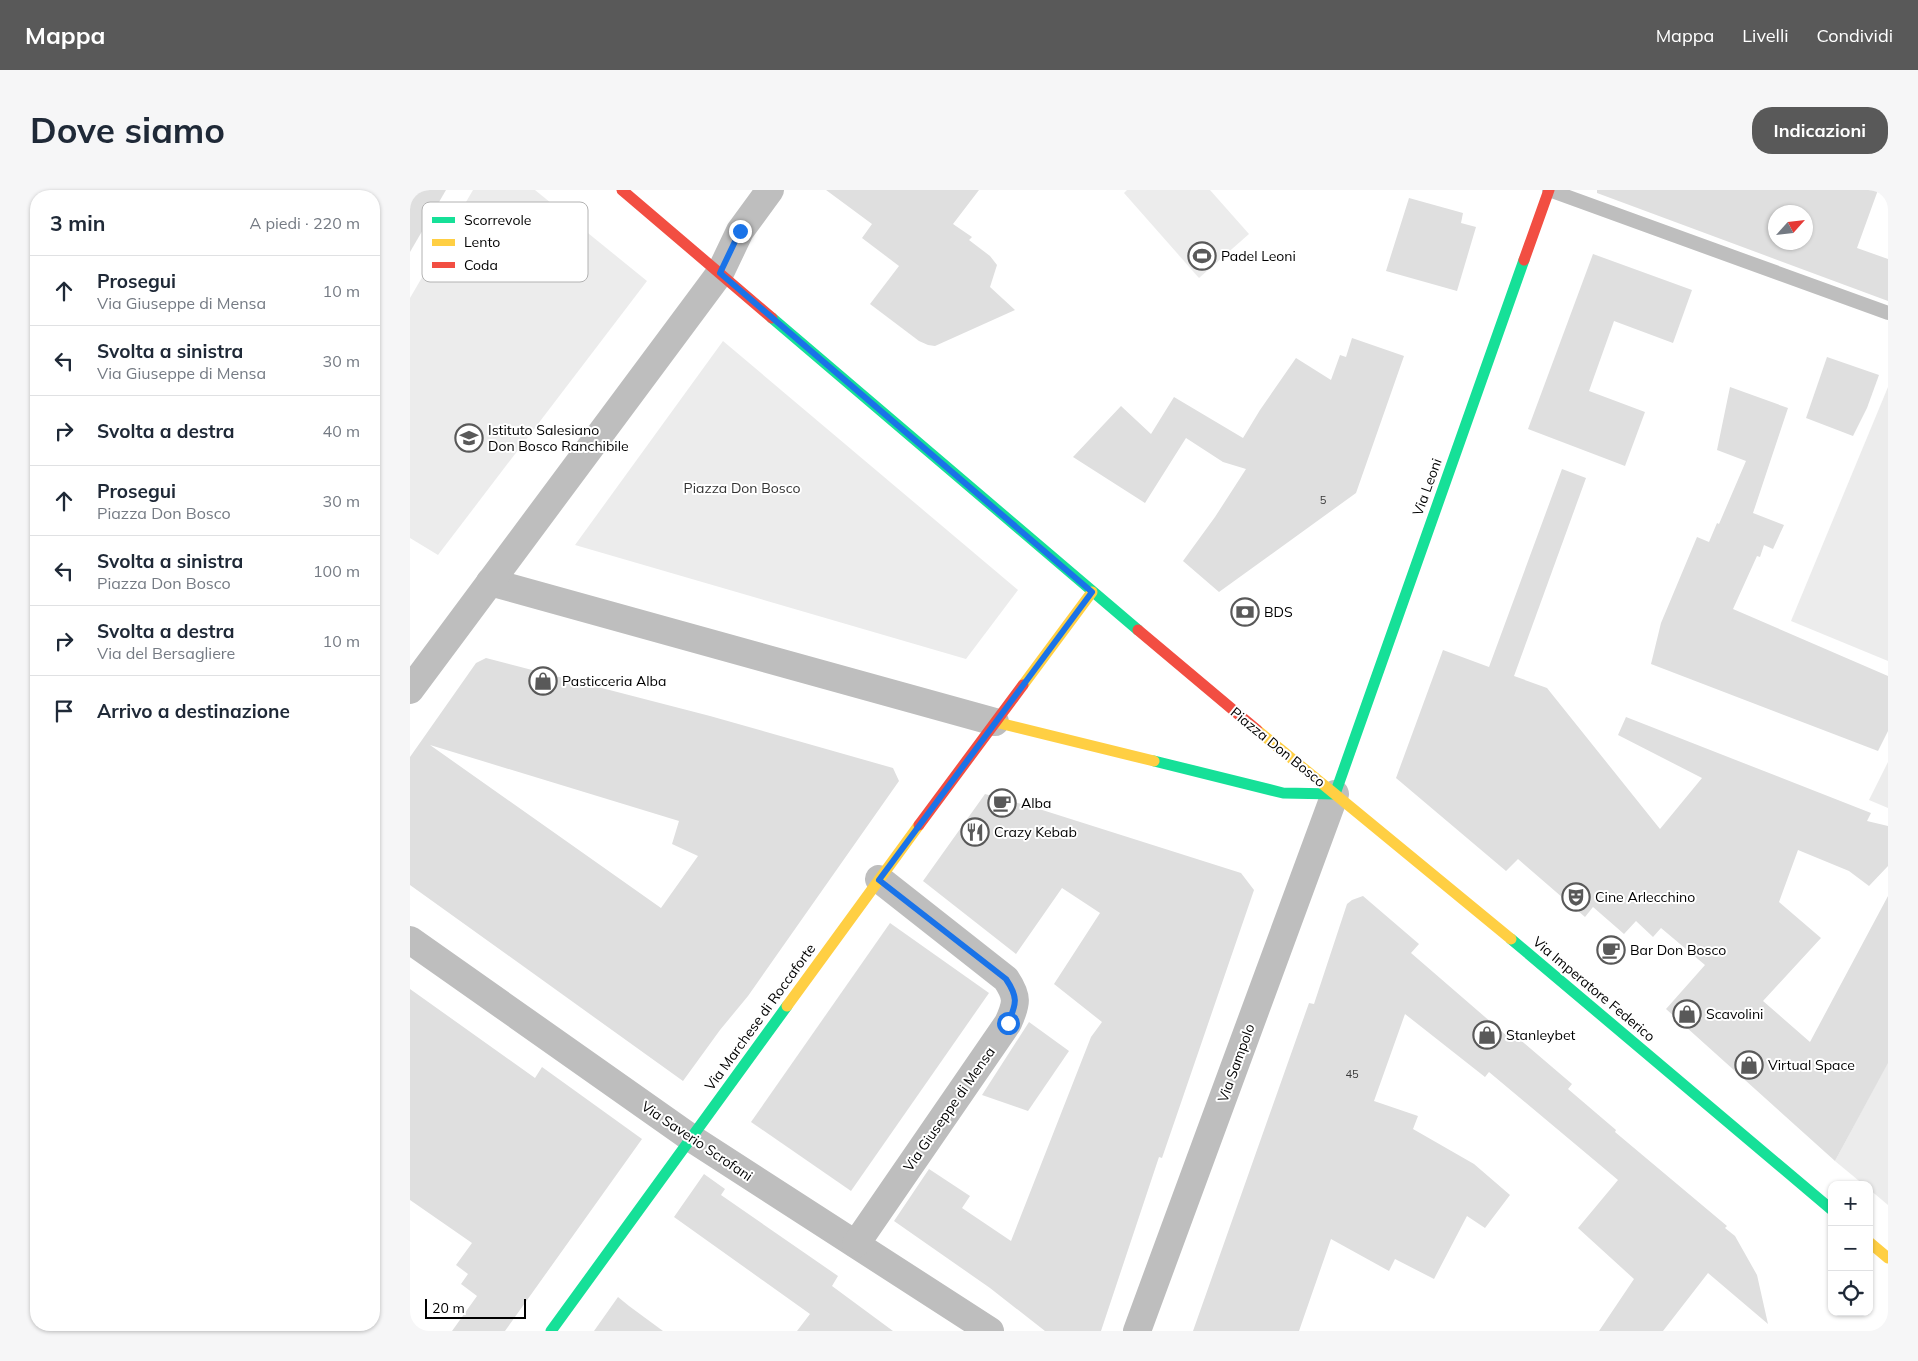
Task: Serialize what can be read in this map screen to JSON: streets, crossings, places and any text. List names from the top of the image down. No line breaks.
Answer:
{"streets":{"street":["Via Leoni","Piazza Don Bosco","Via Imperatore Federico","Via Marchese di Roccaforte","Via Sampolo","Via Giuseppe di Mensa","Via Saverio Scrofani"]},"crossings":[["Via Leoni","Piazza Don Bosco"],["Via Leoni","Via Imperatore Federico"],["Via Leoni","Via Sampolo"],["Piazza Don Bosco","Via Imperatore Federico"],["Piazza Don Bosco","Via Marchese di Roccaforte"],["Piazza Don Bosco","Via Sampolo"],["Via Imperatore Federico","Via Sampolo"],["Via Marchese di Roccaforte","Via Giuseppe di Mensa"],["Via Marchese di Roccaforte","Via Saverio Scrofani"],["Via Giuseppe di Mensa","Via Saverio Scrofani"]],"parks":["Piazza Don Bosco"],"places":{"sports":["Padel Leoni"],"school or university":["Istituto Salesiano Don Bosco Ranchibile"],"bank":["BDS"],"shop":["Pasticceria Alba","Scavolini","Stanleybet","Virtual Space"],"cafe":["Alba","Bar Don Bosco"],"restaurant":["Crazy Kebab"],"theatre":["Cine Arlecchino"]},"house_numbers":["5","45"],"legend":["Scorrevole","Lento","Coda"],"scale_bar":"20 m","north":"top right","page":{"header":"Mappa","nav":["Mappa","Livelli","Condividi"],"buttons":"Indicazioni","title":"Dove siamo","heading":["3 min","A piedi · 220 m"],"list":[["Prosegui","Via Giuseppe di Mensa","10 m"],["Svolta a sinistra","Via Giuseppe di Mensa","30 m"],["Svolta a destra","40 m"],["Prosegui","Piazza Don Bosco","30 m"],["Svolta a sinistra","Piazza Don Bosco","100 m"],["Svolta a destra","Via del Bersagliere","10 m"],"Arrivo a destinazione"],"map_buttons":["+","−"],"scale":"20 m"}}
